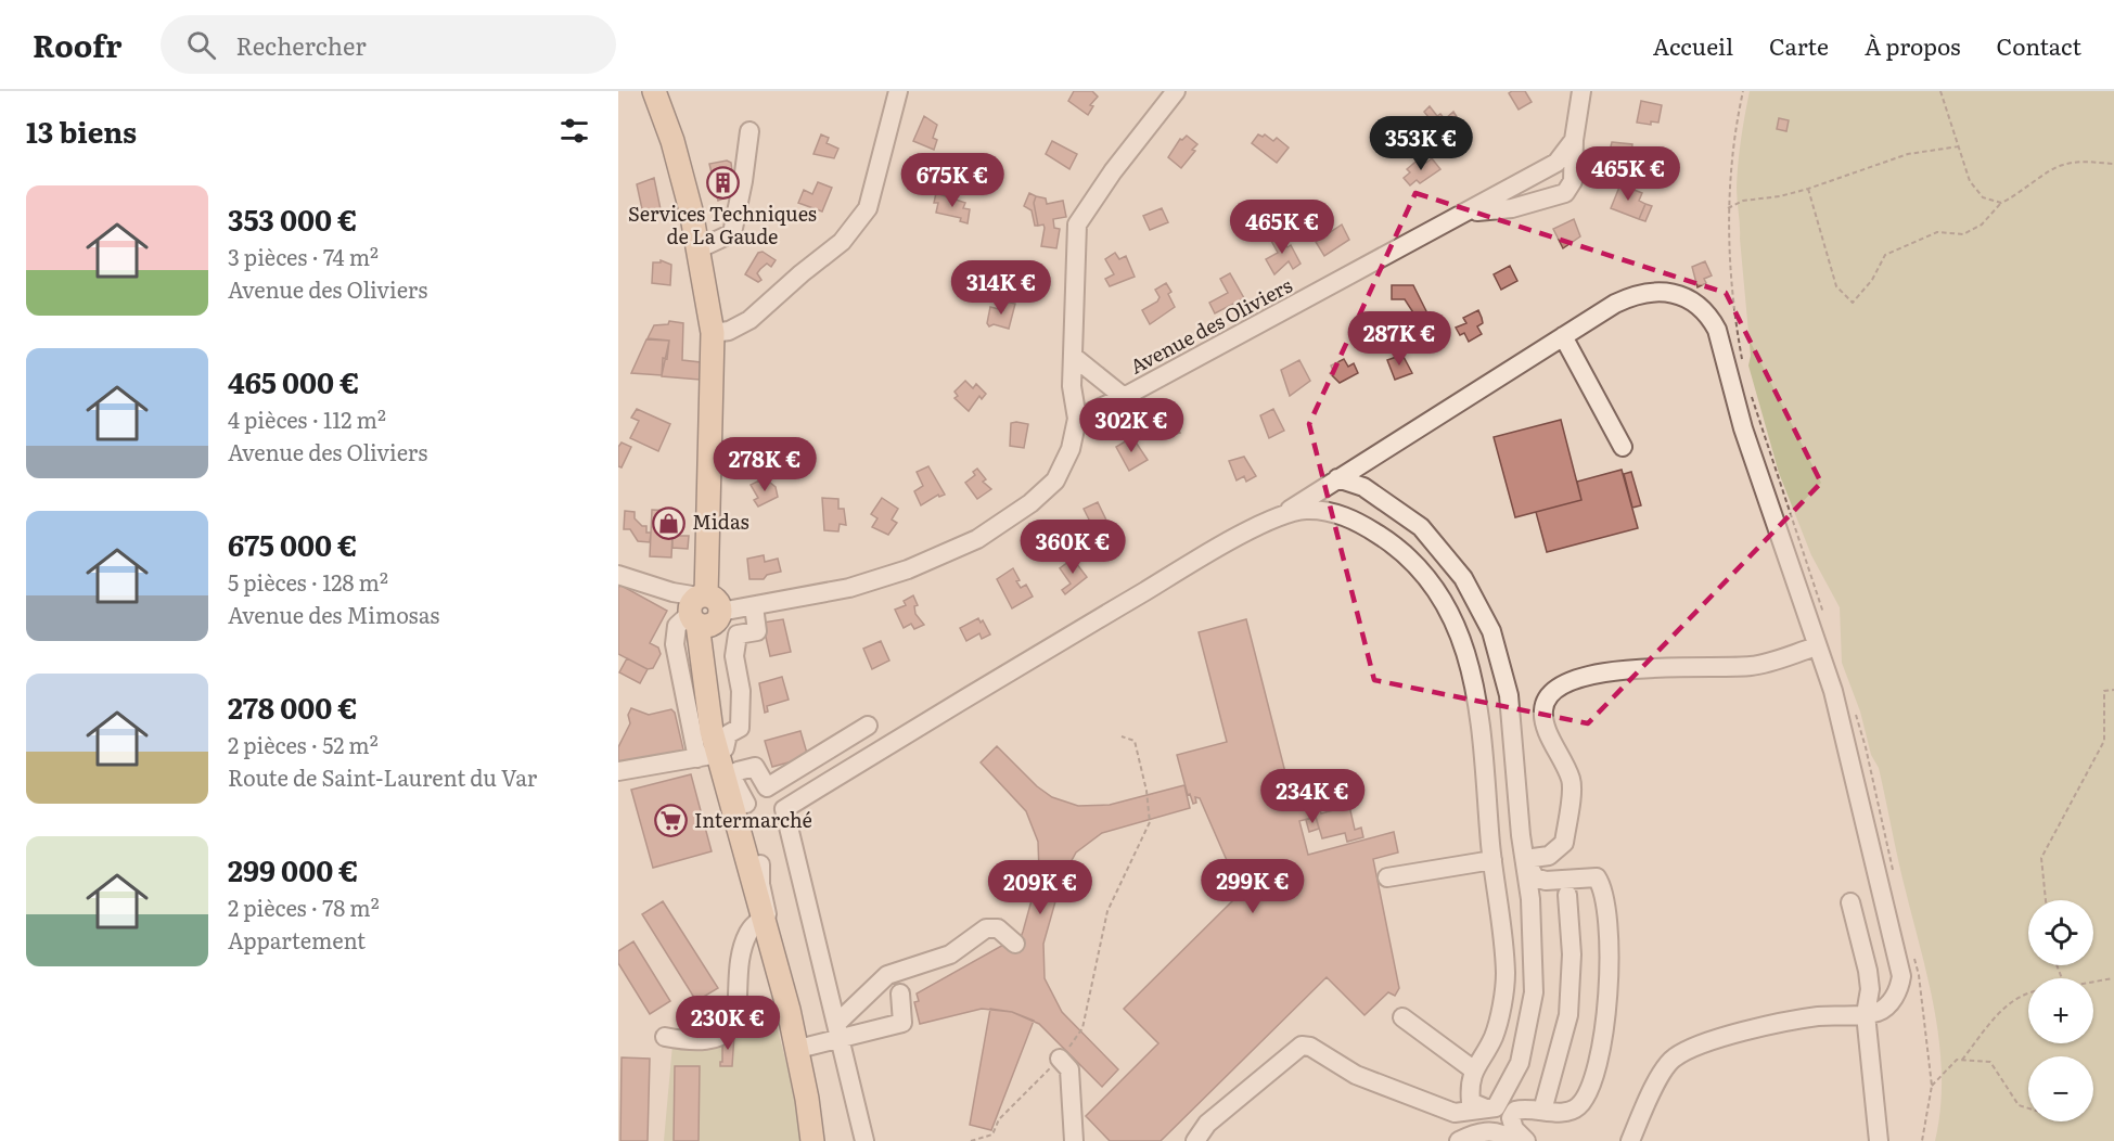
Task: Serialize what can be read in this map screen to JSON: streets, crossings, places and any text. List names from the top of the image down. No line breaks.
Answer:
{"streets":{"street":["Avenue des Oliviers"]},"places":{"building":["Services Techniques de La Gaude"],"shop":["Midas"],"supermarket":["Intermarché"]},"page":{"header":"Roofr","search":"Rechercher","nav":["Accueil","Carte","À propos","Contact"],"heading":"13 biens","price":["353K €","465K €","675K €","465K €","314K €","287K €","302K €","278K €","360K €","234K €","299K €","209K €","230K €"],"list":[{"name":"353 000 €","note":"3 pièces · 74 m² · Avenue des Oliviers"},{"name":"465 000 €","note":"4 pièces · 112 m² · Avenue des Oliviers"},{"name":"675 000 €","note":"5 pièces · 128 m² · Avenue des Mimosas"},{"name":"278 000 €","note":"2 pièces · 52 m² · Route de Saint-Laurent du Var"},{"name":"299 000 €","note":"2 pièces · 78 m² · Appartement"}],"map_buttons":["+","−"]}}
